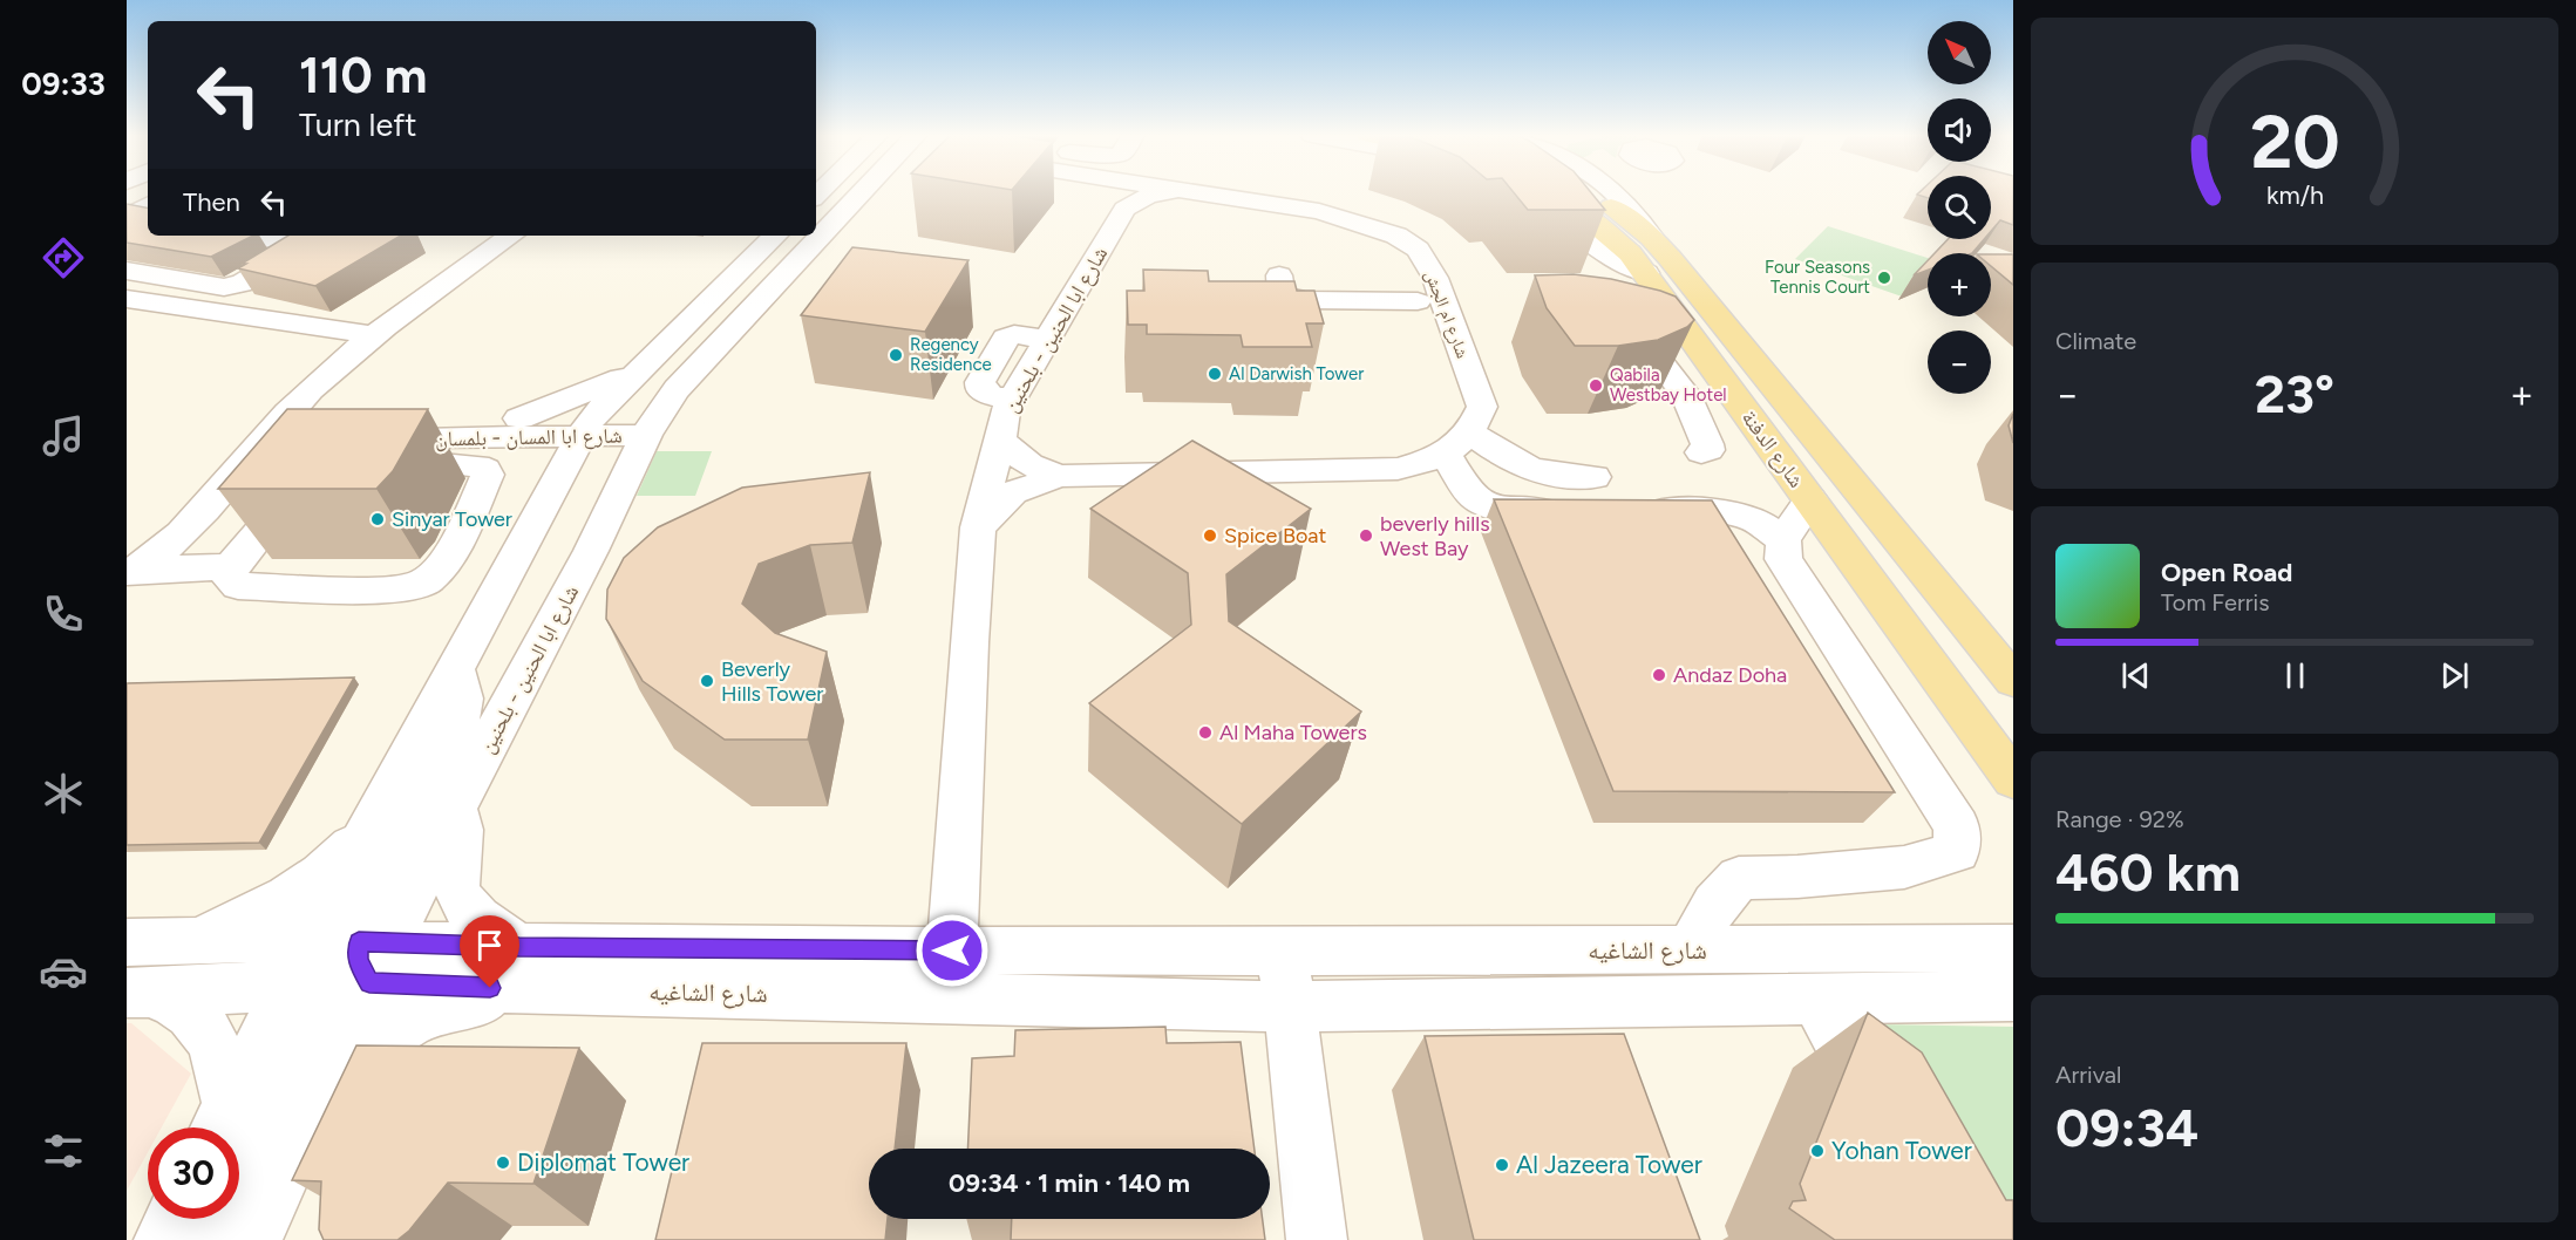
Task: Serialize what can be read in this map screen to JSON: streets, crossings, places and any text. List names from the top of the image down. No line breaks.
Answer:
{"streets":{"main road":["شارع الدفنة"],"street":["شارع ام الجش","شارع ابا الحنين - بلحنين","شارع ابا المسان - بلمسان","شارع الشاغيه"]},"crossings":[["شارع ام الجش","شارع ابا الحنين - بلحنين"],["شارع ابا الحنين - بلحنين","شارع ابا المسان - بلمسان"],["شارع ابا الحنين - بلحنين","شارع الشاغيه"]],"places":["Four Seasons Tennis Court","Regency Residence","Al Darwish Tower","Qabila Westbay Hotel","Sinyar Tower","Spice Boat","beverly hills West Bay","Andaz Doha","Beverly Hills Tower","Al Maha Towers","Yohan Tower","Diplomat Tower","Al Jazeera Tower"],"north":"top left","page":{"tabs":"09:33","map_buttons":["+","−"],"turn":["110 m","Turn left"],"then":"Then","tile":["Climate",["Range · 92%","460 km"],["Arrival","09:34"]],"heat":["−","23°","+"],"song":["Open Road","Tom Ferris"],"limit":"30","trip":"09:34 · 1 min · 140 m","gauge":["20","km/h"]}}
